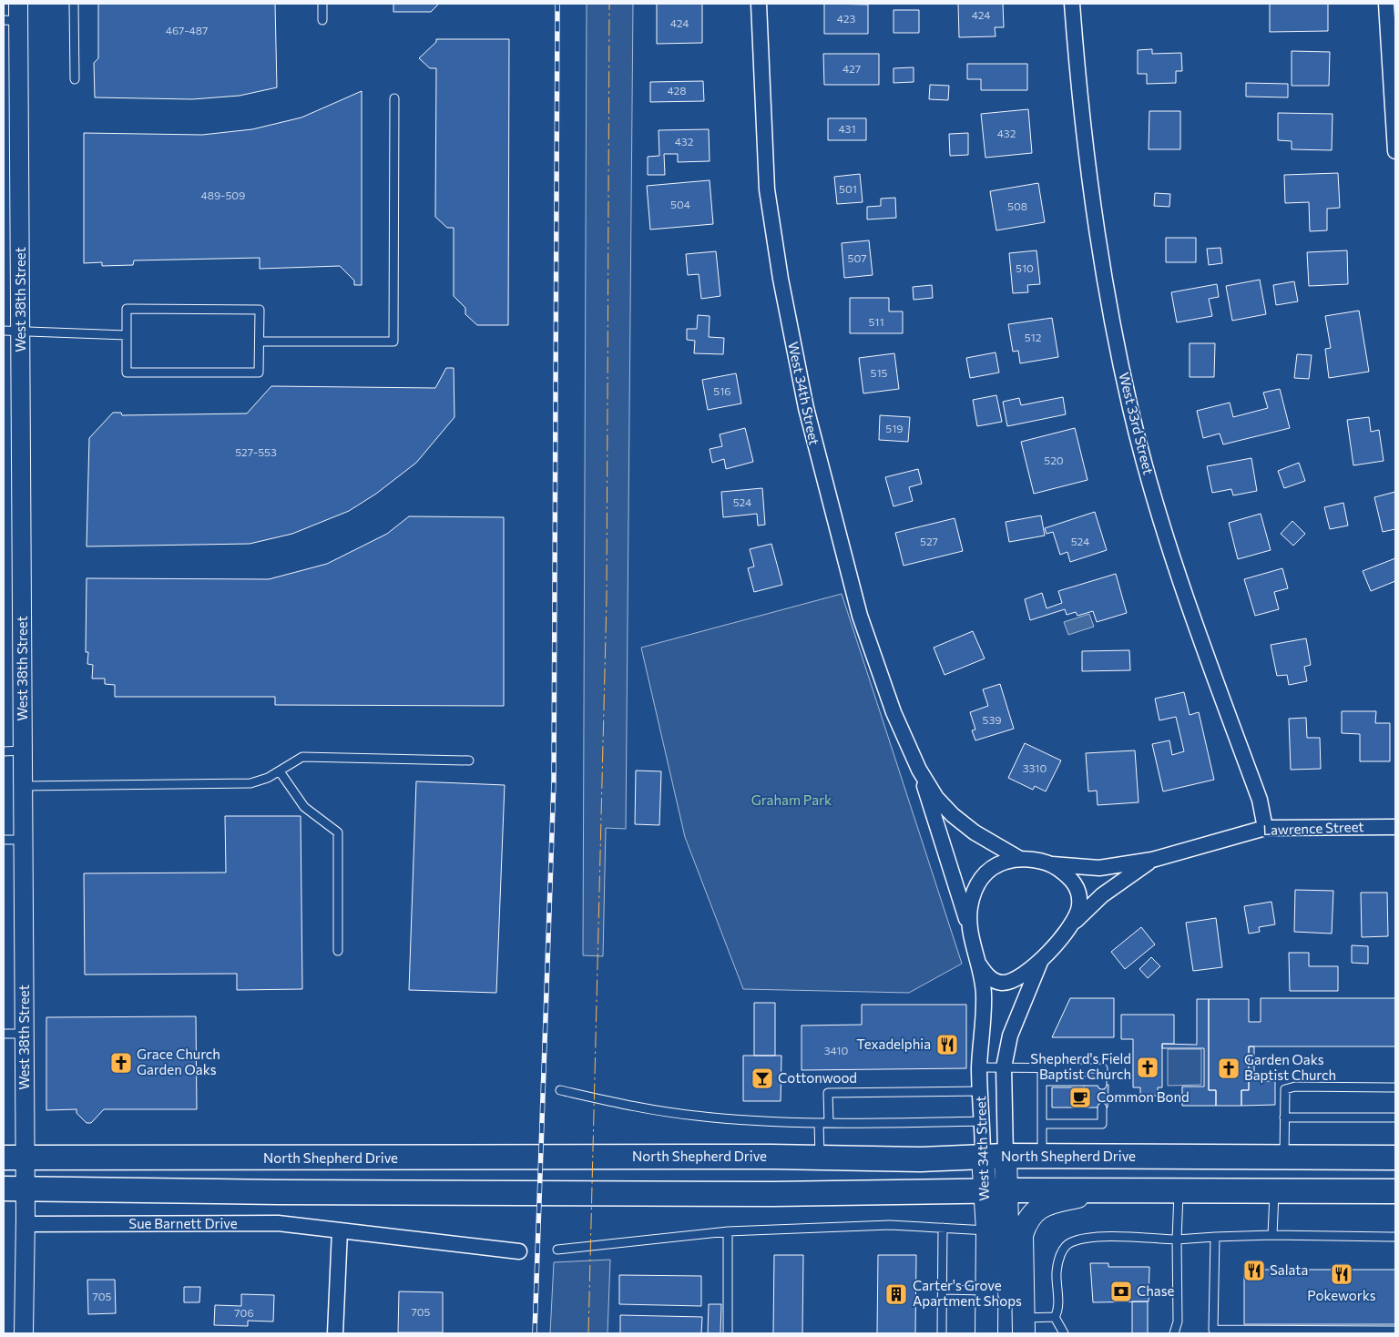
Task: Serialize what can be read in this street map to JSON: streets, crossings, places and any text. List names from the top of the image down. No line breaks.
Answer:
{"streets":{"main road":["West 34th Street","North Shepherd Drive"],"street":["West 38th Street","West 33rd Street","Lawrence Street","Sue Barnett Drive"]},"crossings":[["West 38th Street","North Shepherd Drive"],["West 38th Street","Sue Barnett Drive"],["West 34th Street","Lawrence Street"],["West 34th Street","North Shepherd Drive"],["West 33rd Street","Lawrence Street"]],"parks":["Graham Park"],"places":{"restaurant":["Texadelphia","Salata","Pokeworks"],"church":["Grace Church Garden Oaks","Shepherd's Field Baptist Church","Garden Oaks Baptist Church"],"bar":["Cottonwood"],"cafe":["Common Bond"],"bank":["Chase"],"building":["Carter's Grove Apartment Shops"]},"house_numbers":["424","423","424","467-487","427","428","431","432","432","501","489-509","504","508","507","510","511","512","515","516","519","527-553","520","524","527","524","539","3310","3410","705","705","706"]}
